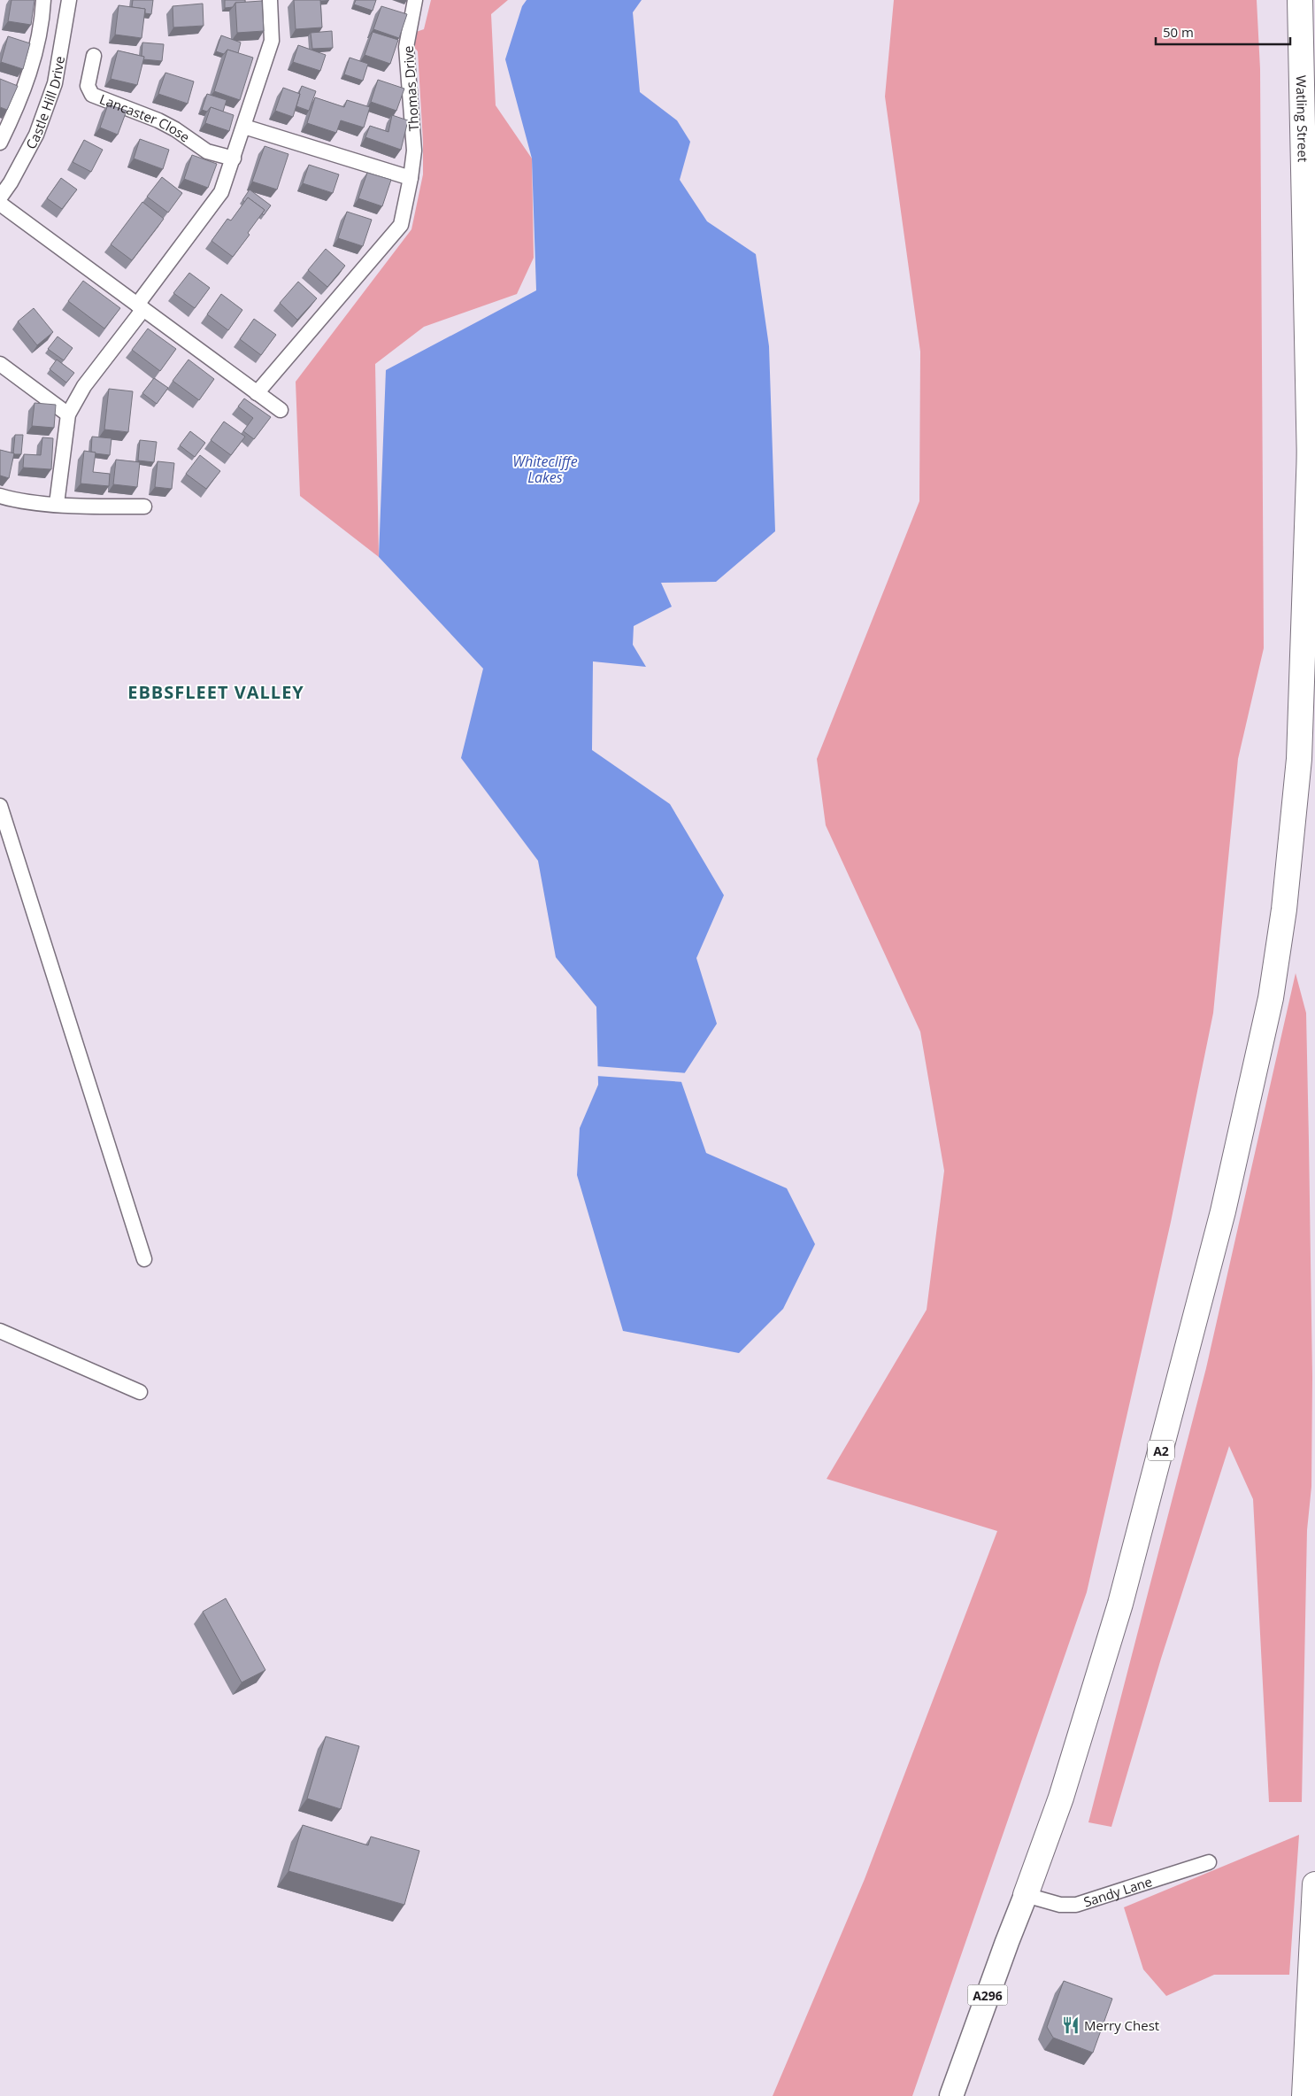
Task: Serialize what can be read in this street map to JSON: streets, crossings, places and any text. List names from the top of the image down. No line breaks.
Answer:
{"streets":{"highway":["Watling Street","A2"],"main road":["A296"],"street":["Thomas Drive","Castle Hill Drive","Lancaster Close","Sandy Lane"]},"crossings":[["Watling Street","A2"],["A2","Sandy Lane"],["A2","A296"],["Sandy Lane","A296"]],"districts":["EBBSFLEET VALLEY"],"water":["Whitecliffe Lakes"],"places":{"restaurant":["Merry Chest"]},"scale_bar":"50 m"}
